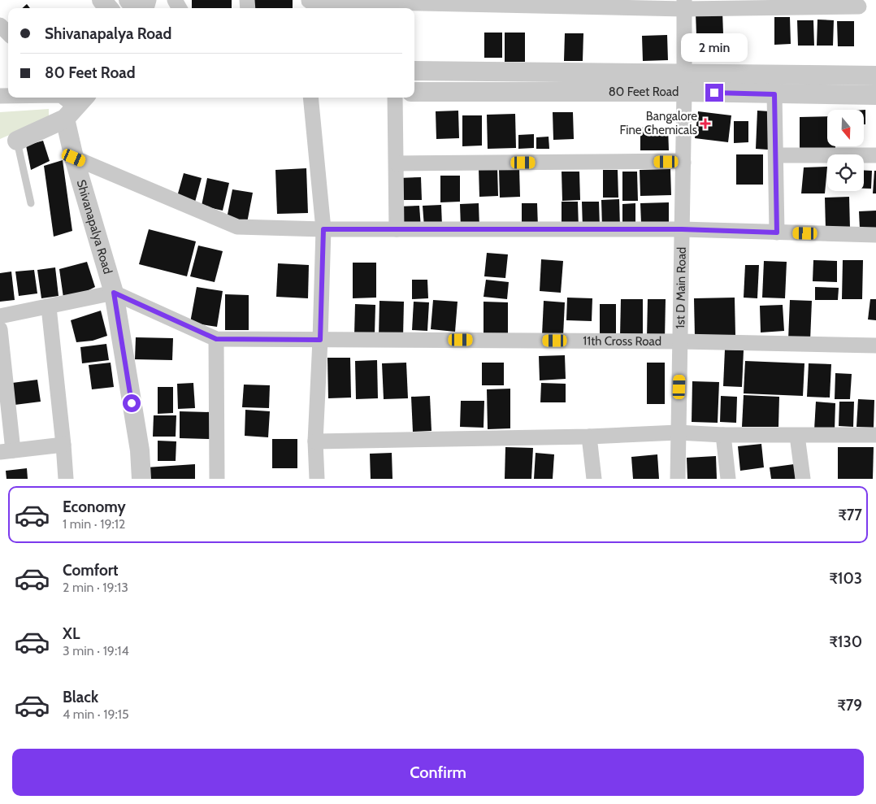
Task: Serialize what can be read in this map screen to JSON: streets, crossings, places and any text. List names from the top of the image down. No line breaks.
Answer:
{"streets":{"street":["80 Feet Road","Shivanapalya Road","1st D Main Road","11th Cross Road"]},"crossings":[["80 Feet Road","1st D Main Road"],["1st D Main Road","11th Cross Road"]],"places":{"health":["Bangalore Fine Chemicals"]},"north":"bottom","page":{"banner":["Shivanapalya Road","80 Feet Road"],"bubble":"2 min","list":[{"name":"Economy","note":"1 min · 19:12","value":"₹77"},{"name":"Comfort","note":"2 min · 19:13","value":"₹103"},{"name":"XL","note":"3 min · 19:14","value":"₹130"},{"name":"Black","note":"4 min · 19:15","value":"₹79"}],"buttons":"Confirm"}}
